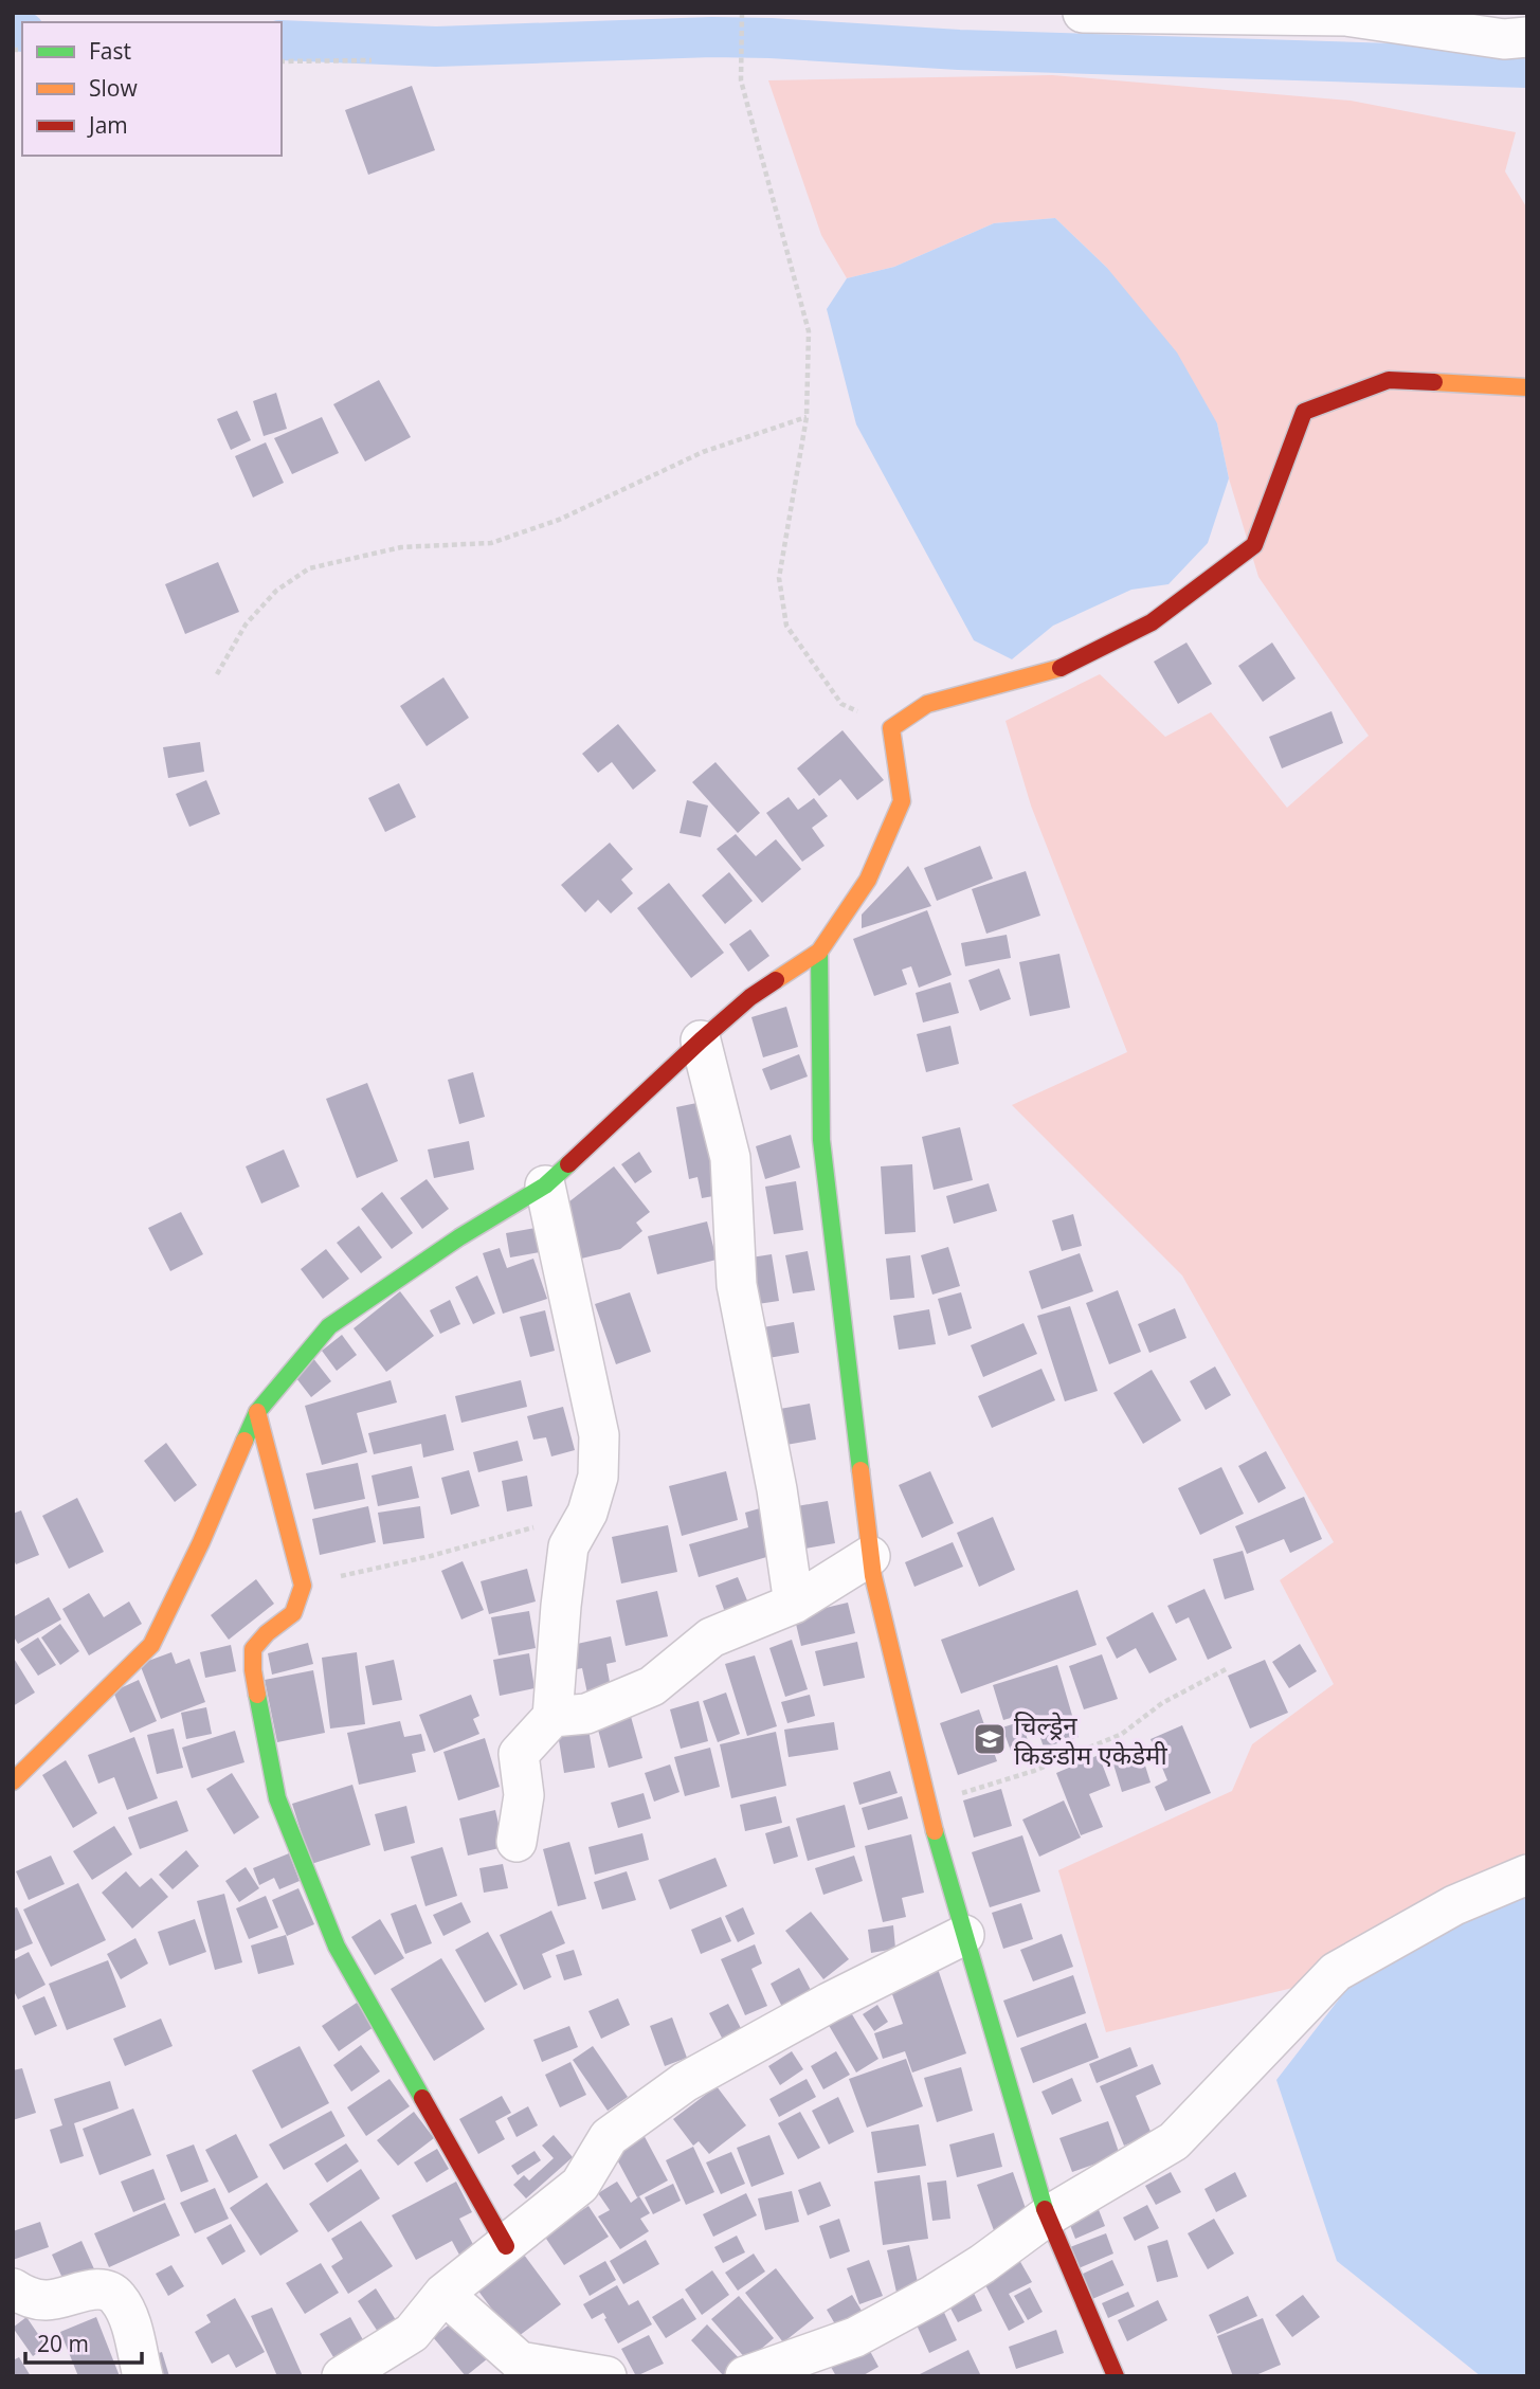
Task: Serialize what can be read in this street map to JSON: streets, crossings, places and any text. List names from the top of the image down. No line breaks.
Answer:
{"places":{"school or university":["चिल्ड्रेन किङडोम एकेडेमी"]},"legend":["Fast","Slow","Jam"],"scale_bar":"20 m"}
